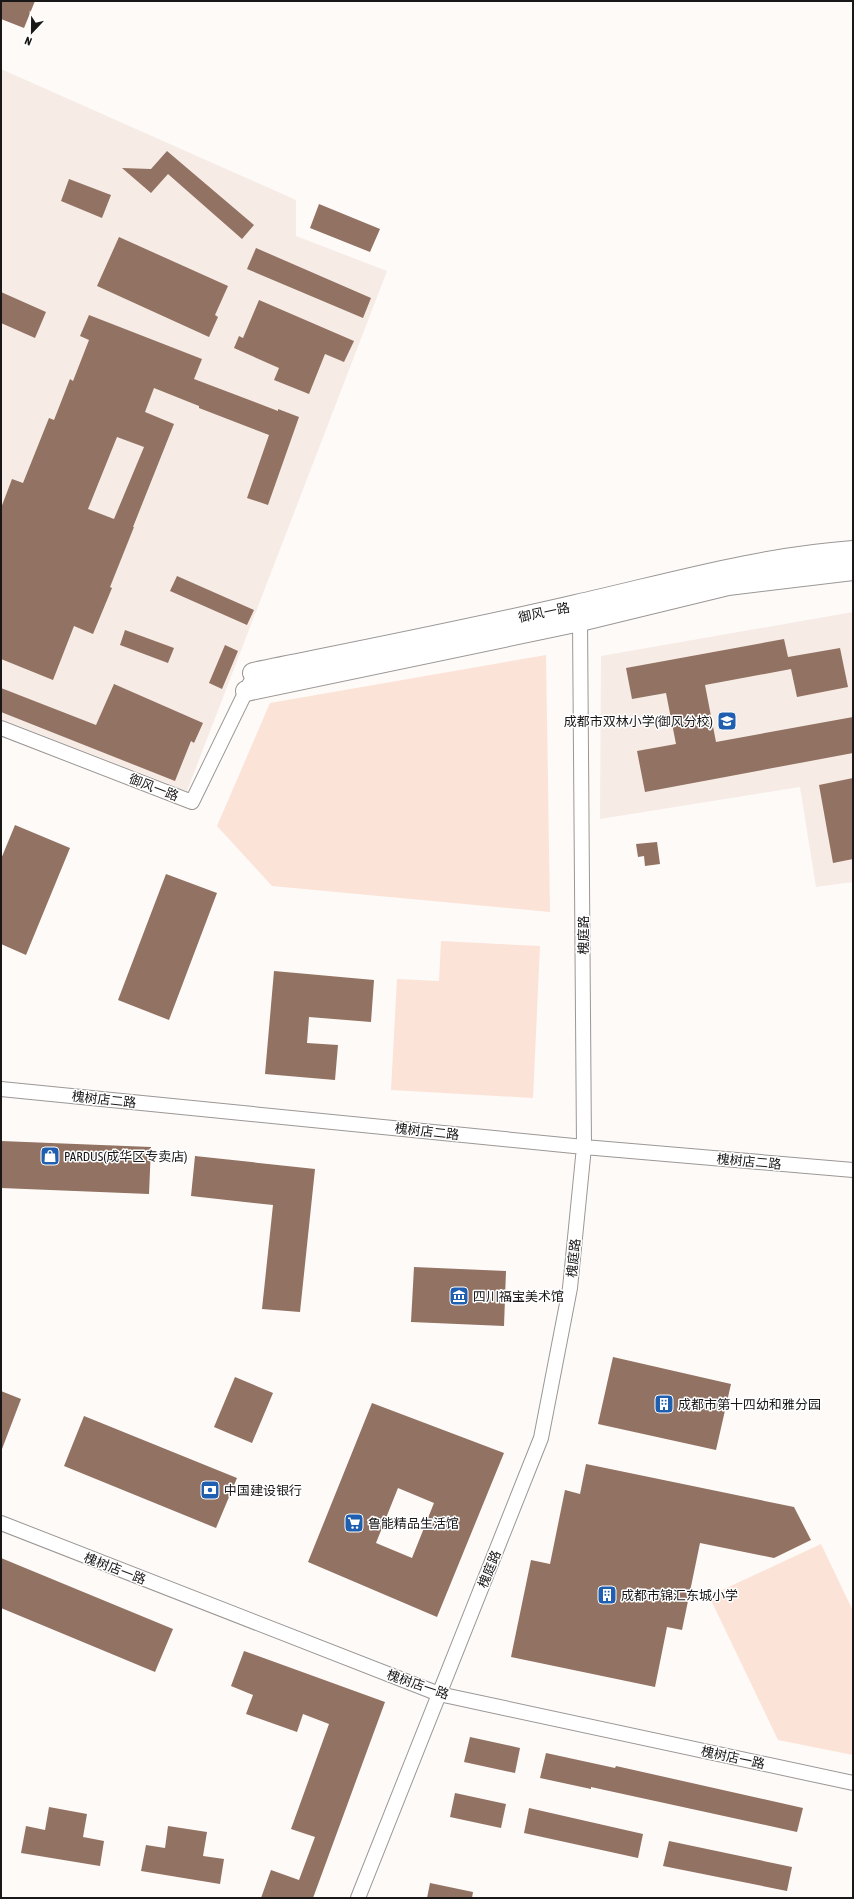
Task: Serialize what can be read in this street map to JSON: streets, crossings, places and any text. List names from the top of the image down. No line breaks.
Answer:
{"streets":{"main road":["御风一路"],"street":["槐庭路","槐树店二路","槐树店一路"]},"crossings":[["御风一路","槐庭路"],["槐庭路","槐树店二路"],["槐庭路","槐树店一路"]],"places":{"school or university":["成都市双林小学(御风分校)"],"shop":["PARDUS(成华区专卖店)"],"museum":["四川福宝美术馆"],"building":["成都市第十四幼和雅分园","成都市锦汇东城小学"],"bank":["中国建设银行"],"supermarket":["鲁能精品生活馆"]},"north":"bottom"}
